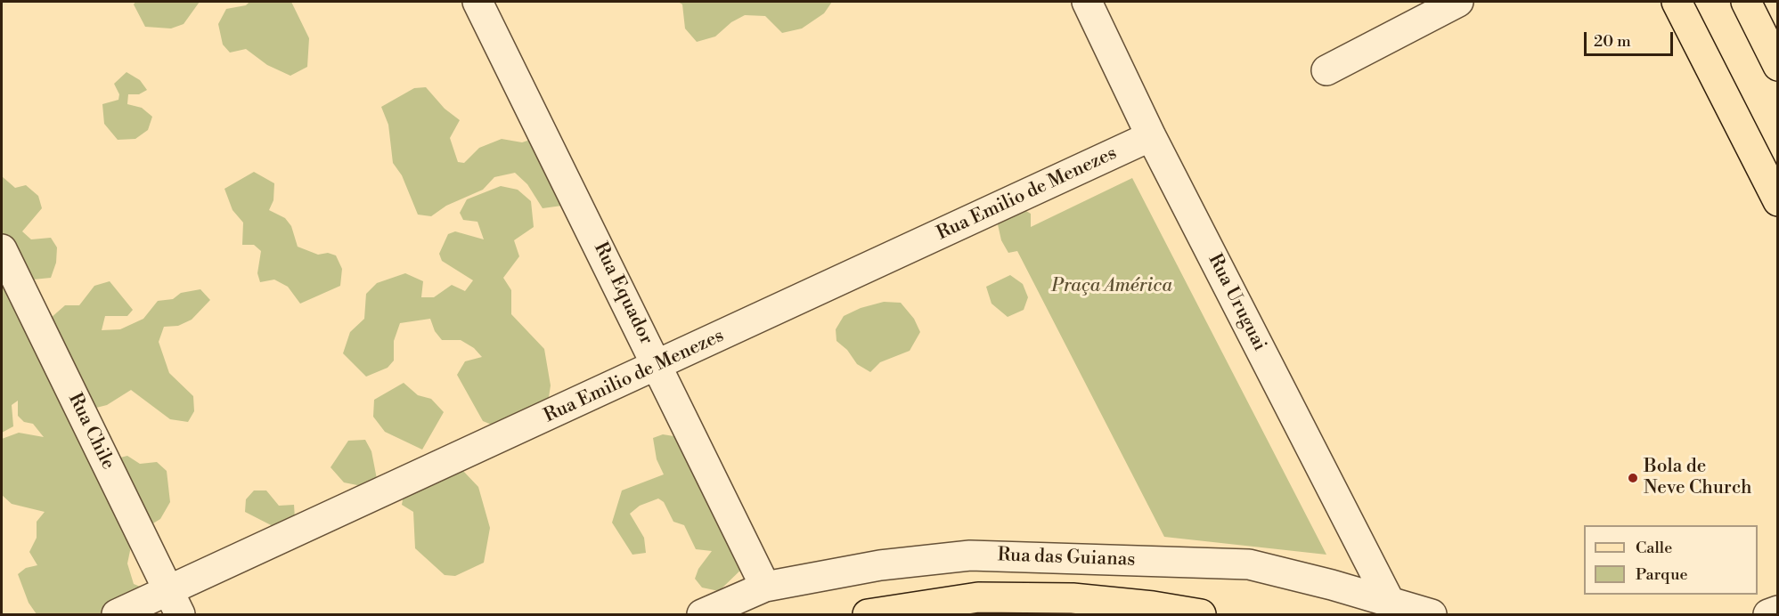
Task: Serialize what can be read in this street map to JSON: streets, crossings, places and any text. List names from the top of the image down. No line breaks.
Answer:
{"streets":{"street":["Rua Emilio de Menezes","Rua Equador","Rua Uruguai","Rua Chile","Rua das Guianas"]},"crossings":[["Rua Emilio de Menezes","Rua Equador"],["Rua Emilio de Menezes","Rua Uruguai"],["Rua Emilio de Menezes","Rua Chile"],["Rua Equador","Rua das Guianas"],["Rua Uruguai","Rua das Guianas"]],"parks":["Praça América"],"places":["Bola de Neve Church"],"legend":["Calle","Parque"],"scale_bar":"20 m"}
